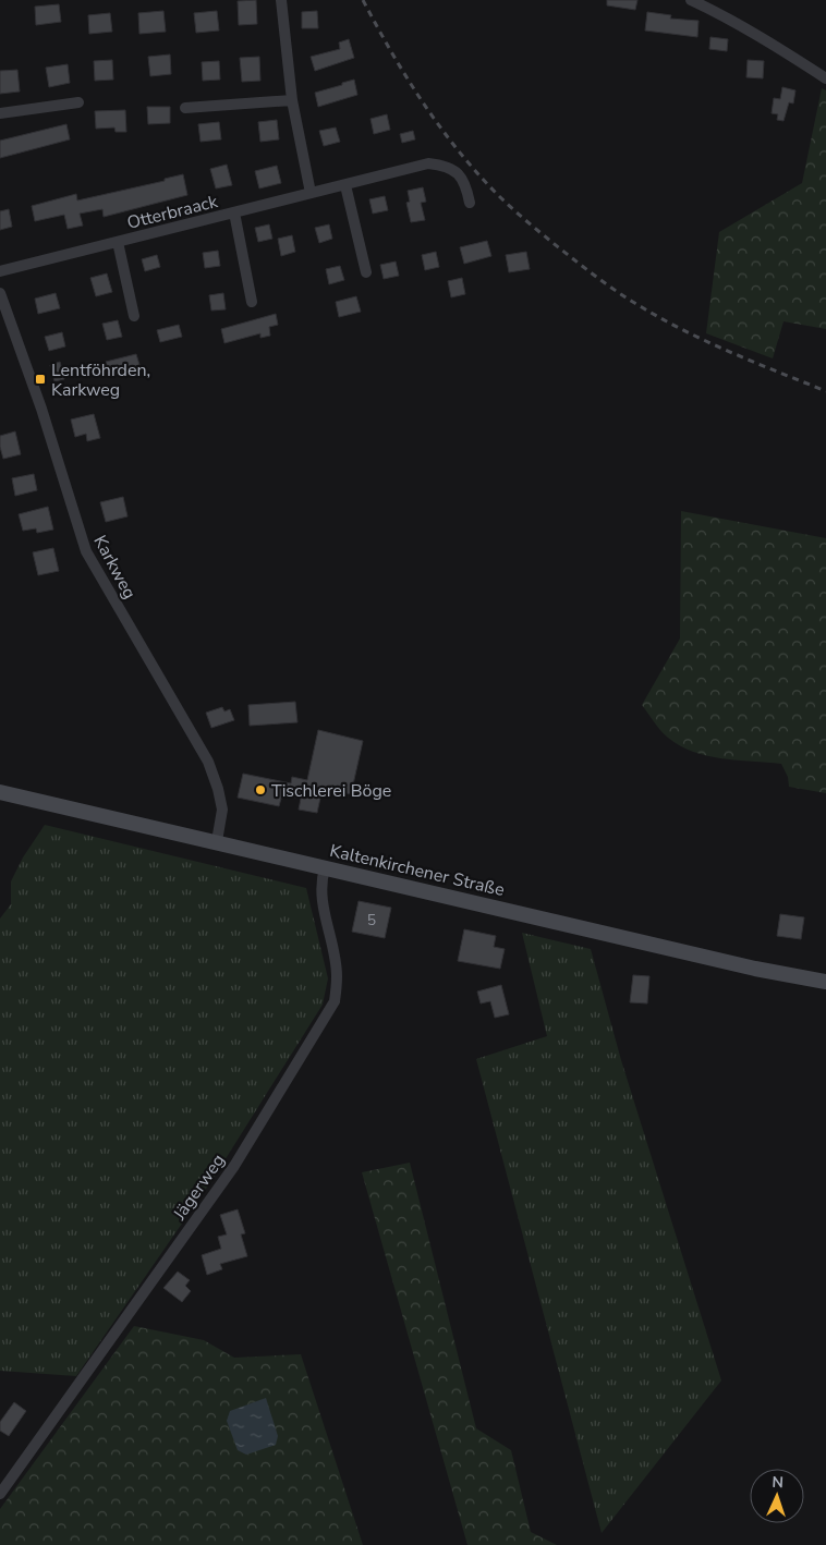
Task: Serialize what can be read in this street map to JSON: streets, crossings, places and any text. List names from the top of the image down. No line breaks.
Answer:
{"streets":{"main road":["Kaltenkirchener Straße"],"street":["Otterbraack","Karkweg","Jägerweg"]},"crossings":[["Karkweg","Kaltenkirchener Straße"],["Kaltenkirchener Straße","Jägerweg"]],"places":{"transit":["Lentföhrden, Karkweg"],"other":["Tischlerei Böge"]},"house_numbers":["5"],"north":"top"}
